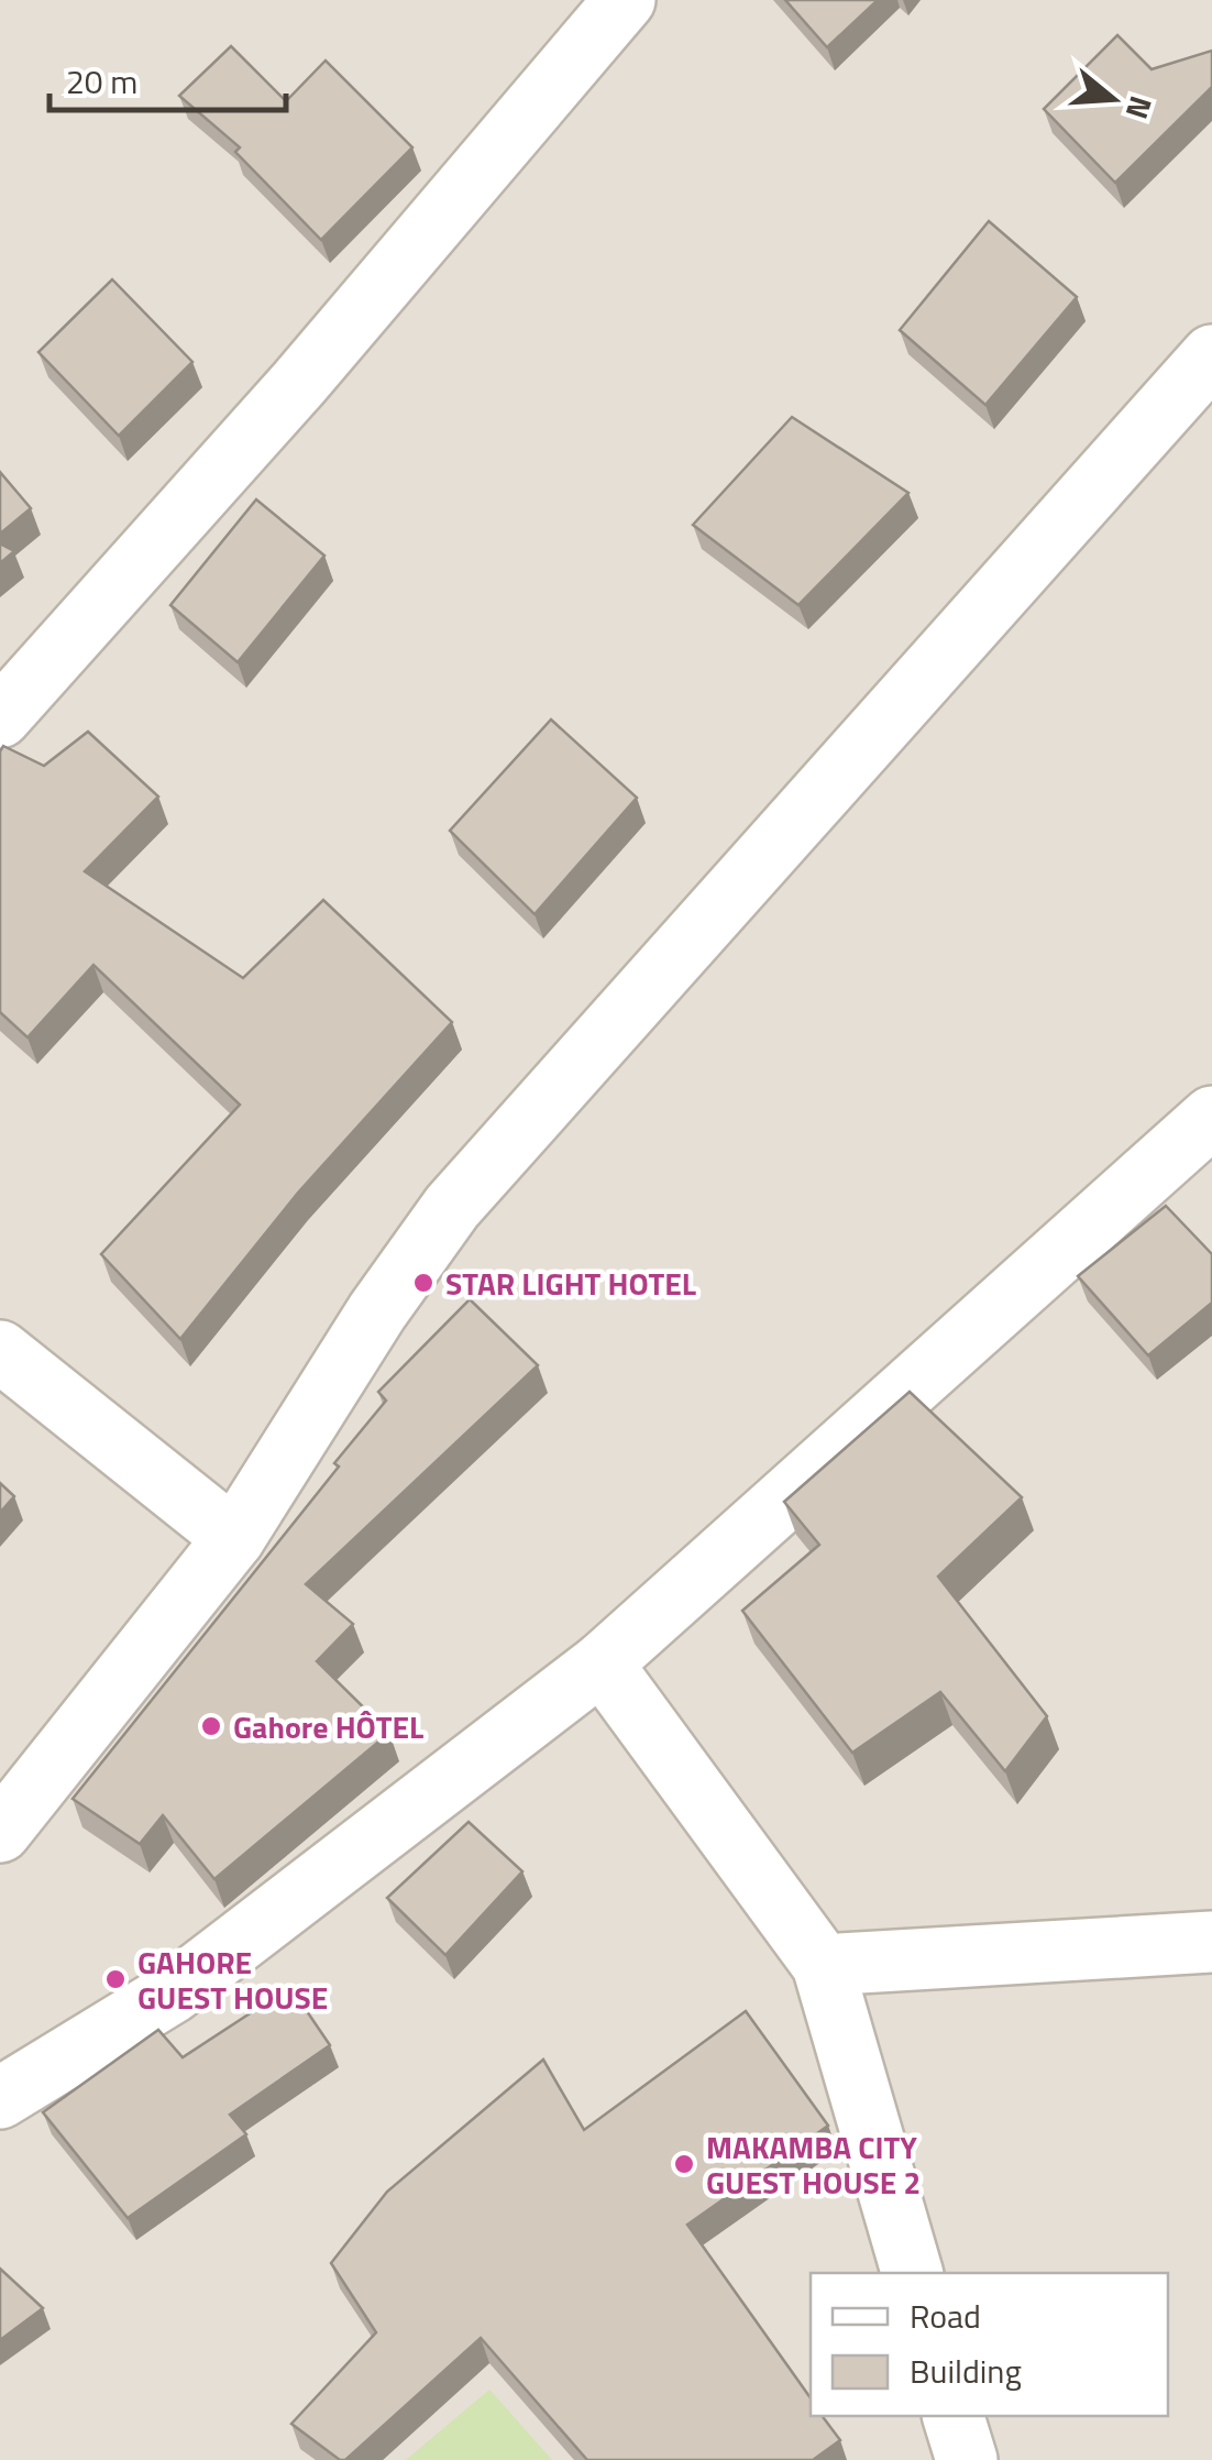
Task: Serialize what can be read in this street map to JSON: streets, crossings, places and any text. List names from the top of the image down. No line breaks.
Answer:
{"places":["STAR LIGHT HOTEL","Gahore HÔTEL","GAHORE GUEST HOUSE","MAKAMBA CITY GUEST HOUSE 2"],"legend":["Road","Building"],"scale_bar":"20 m","north":"right"}
